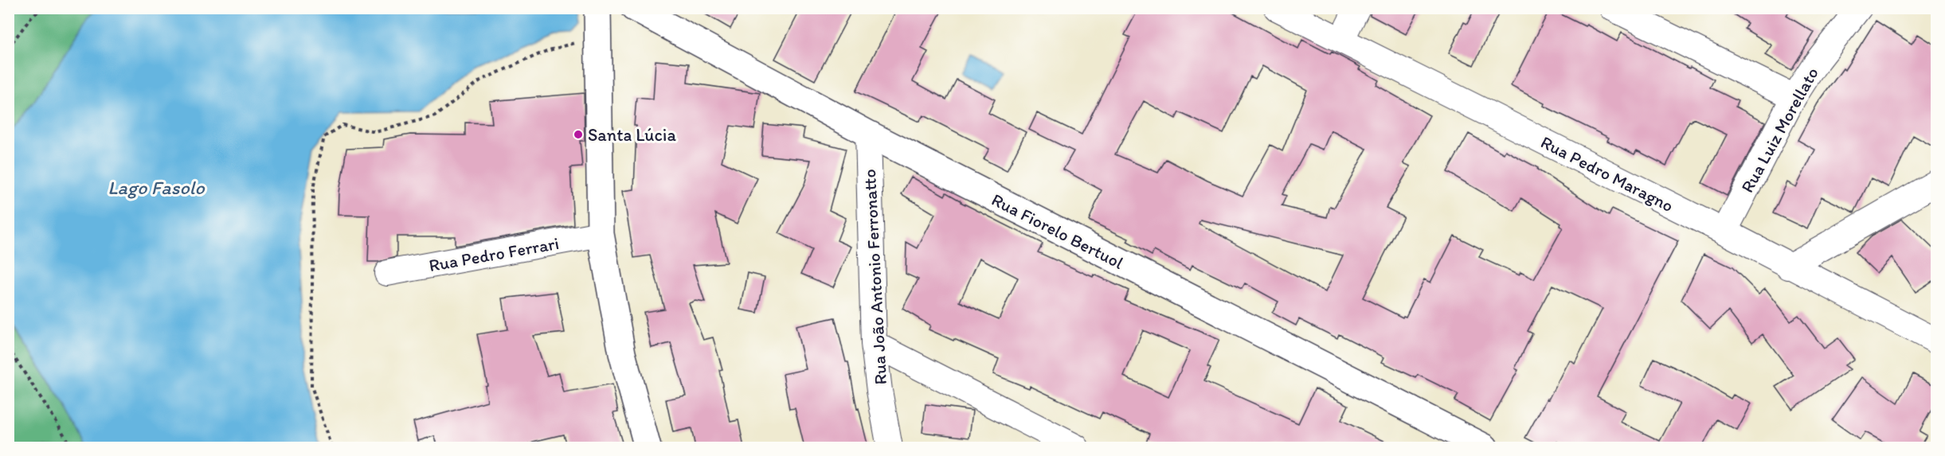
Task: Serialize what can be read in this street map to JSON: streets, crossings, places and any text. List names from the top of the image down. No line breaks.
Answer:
{"streets":{"main road":["Rua Fiorelo Bertuol"],"street":["Rua Luiz Morellato","Rua Pedro Maragno","Rua Pedro Ferrari","Rua João Antonio Ferronatto"]},"crossings":[["Rua Luiz Morellato","Rua Pedro Maragno"],["Rua Fiorelo Bertuol","Rua João Antonio Ferronatto"]],"water":["Lago Fasolo"],"places":["Santa Lúcia"]}
